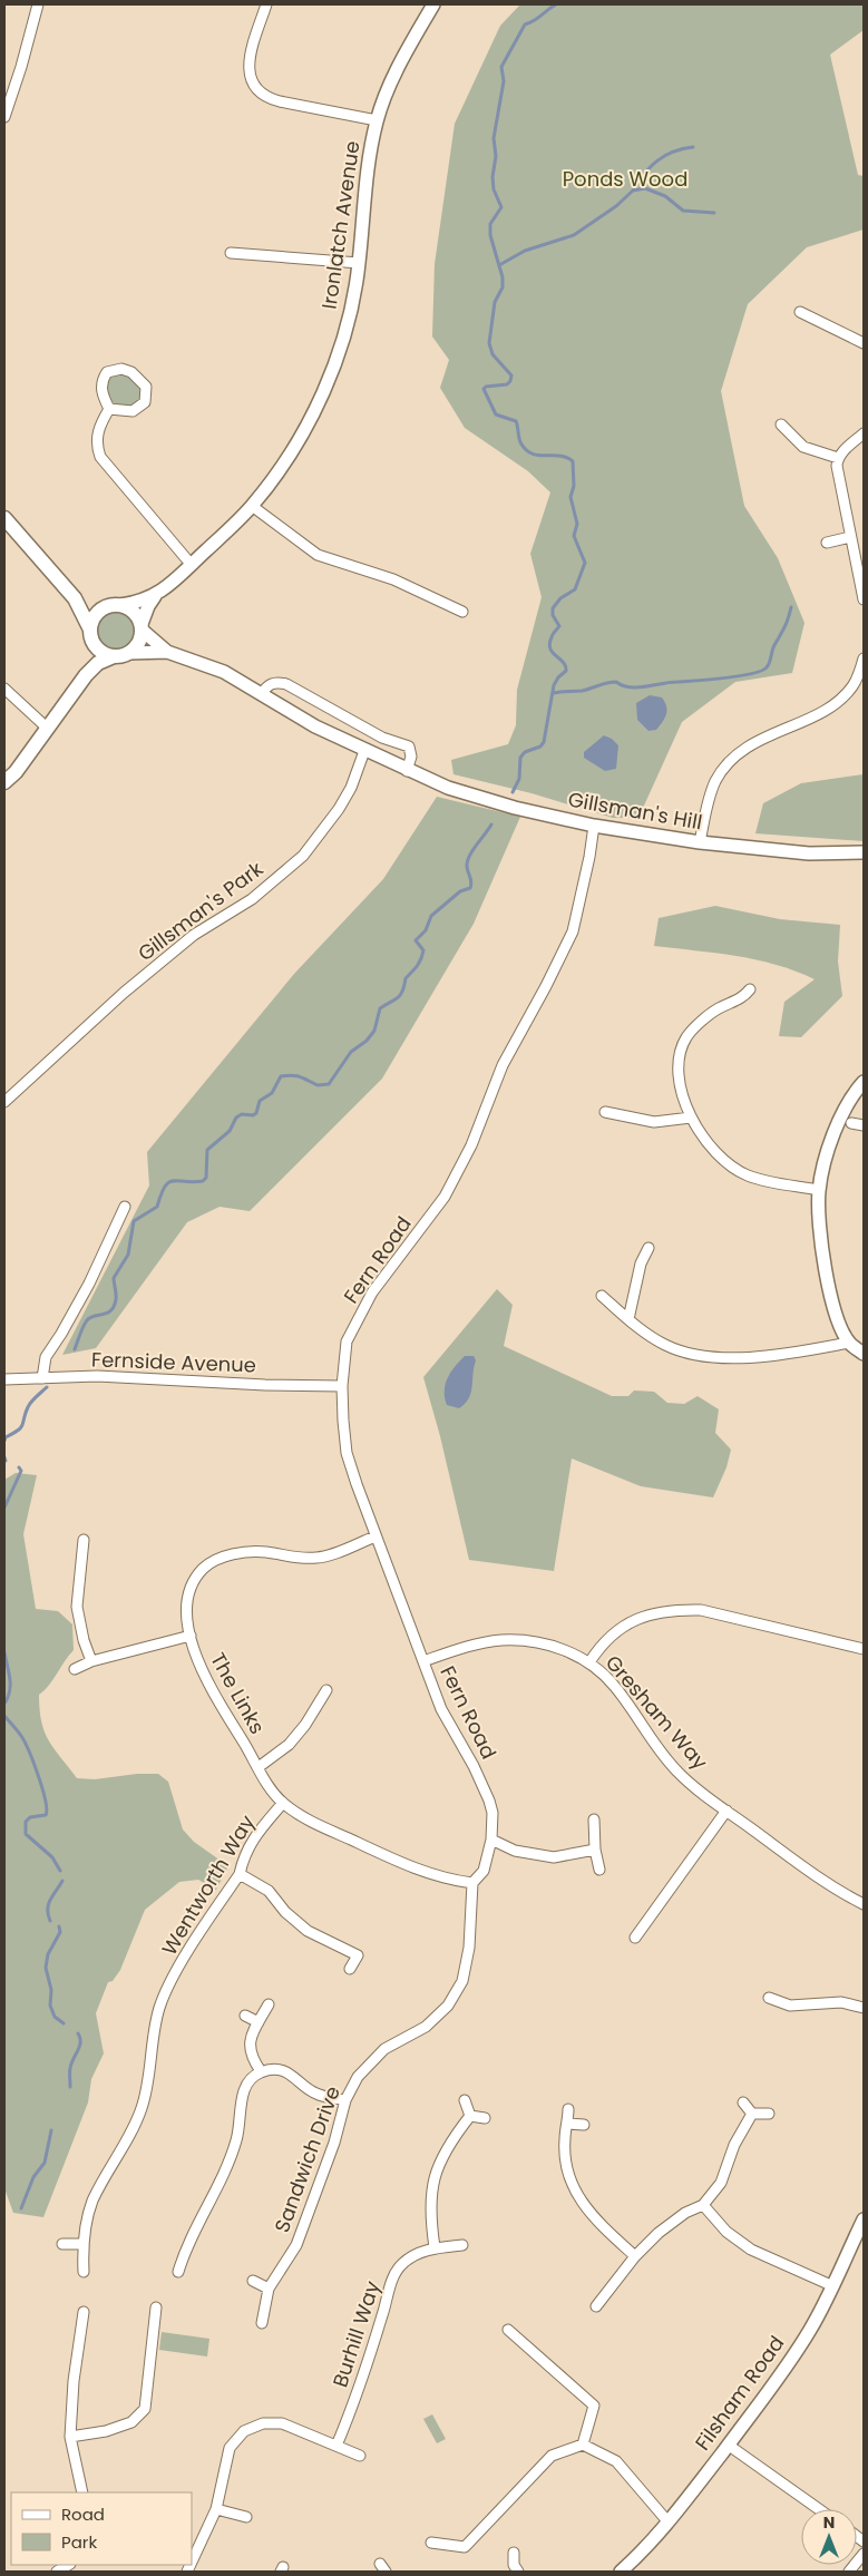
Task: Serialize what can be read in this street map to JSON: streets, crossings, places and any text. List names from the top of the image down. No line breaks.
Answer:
{"streets":{"street":["Ironlatch Avenue","Gillsman's Hill","Gillsman's Park","Fern Road","Fernside Avenue","The Links","Gresham Way","Wentworth Way","Sandwich Drive","Burhill Way","Filsham Road"]},"crossings":[["Ironlatch Avenue","Gillsman's Hill"],["Gillsman's Hill","Gillsman's Park"],["Gillsman's Hill","Fern Road"],["Fern Road","Fernside Avenue"],["Fern Road","The Links"],["Fern Road","Gresham Way"],["Fern Road","Sandwich Drive"],["The Links","Wentworth Way"],["The Links","Sandwich Drive"]],"parks":["Ponds Wood"],"legend":["Road","Park"],"north":"top"}
